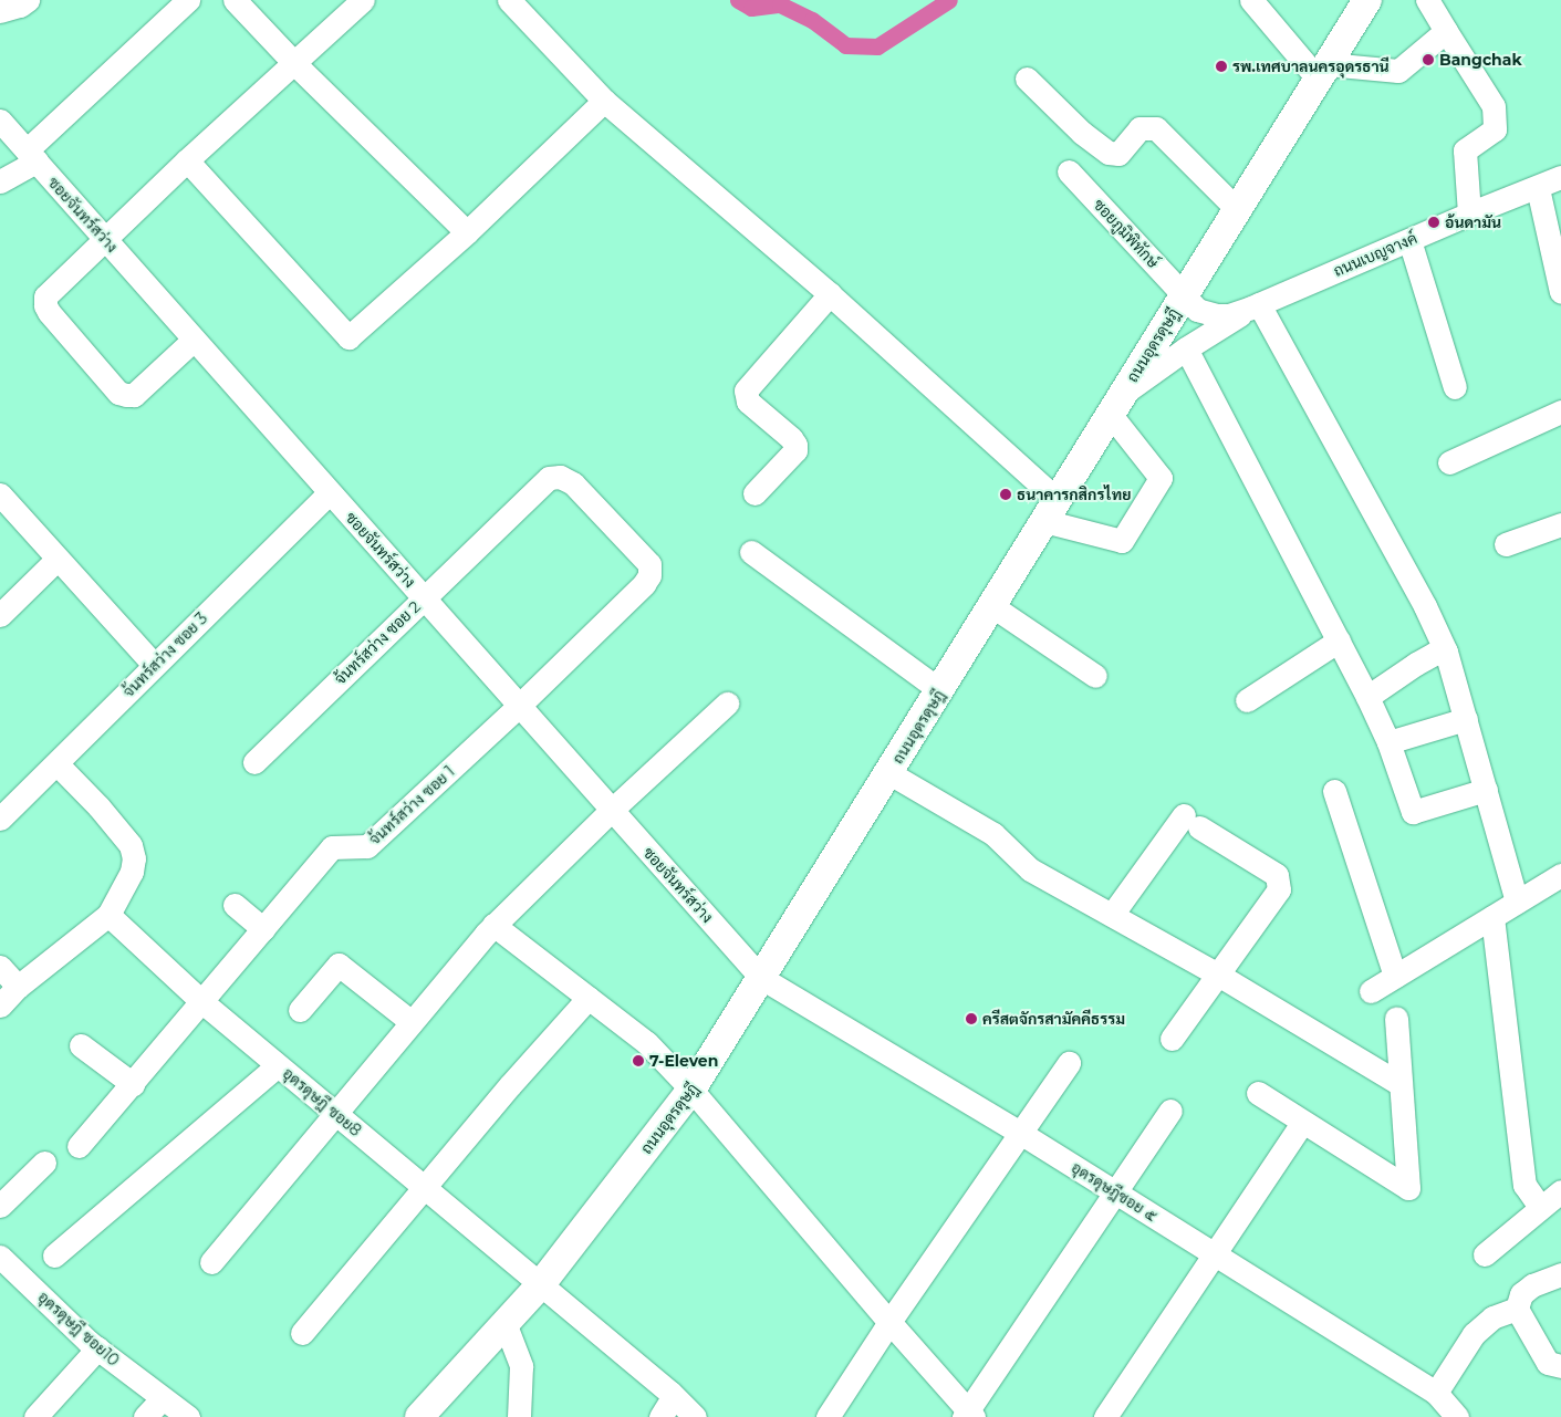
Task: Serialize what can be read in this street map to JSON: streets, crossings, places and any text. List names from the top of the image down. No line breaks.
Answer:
{"streets":{"main road":["ถนนอุดรดุษฎี"],"street":["ซอยจันทร์สว่าง","ซอยภูมิพิทักษ์","ถนนเบญจางค์","จ้นทร์สว่าง ซอย 2","จ้นทร์สว่าง ซอย 3","จ้นทร์สว่าง ซอย 1","อุดรดุษฎี ซอย8","อุดรดุษฎีซอย ๕","อุดรดุษฎี ซอย10"]},"crossings":[["ซอยจันทร์สว่าง","ถนนอุดรดุษฎี"],["ซอยจันทร์สว่าง","จ้นทร์สว่าง ซอย 2"],["ซอยจันทร์สว่าง","จ้นทร์สว่าง ซอย 3"],["ซอยจันทร์สว่าง","จ้นทร์สว่าง ซอย 1"],["ซอยจันทร์สว่าง","อุดรดุษฎีซอย ๕"],["ซอยภูมิพิทักษ์","ถนนเบญจางค์"],["ซอยภูมิพิทักษ์","ถนนอุดรดุษฎี"],["ถนนเบญจางค์","ถนนอุดรดุษฎี"],["ถนนอุดรดุษฎี","อุดรดุษฎี ซอย8"],["ถนนอุดรดุษฎี","อุดรดุษฎีซอย ๕"],["จ้นทร์สว่าง ซอย 2","จ้นทร์สว่าง ซอย 1"],["จ้นทร์สว่าง ซอย 1","อุดรดุษฎี ซอย8"]],"places":["Bangchak","รพ.เทศบาลนครอุดรธานี","อ้นดามัน","ธนาคารกสิกรไทย","ครีสตจักรสามัคคีธรรม","7-Eleven"]}
